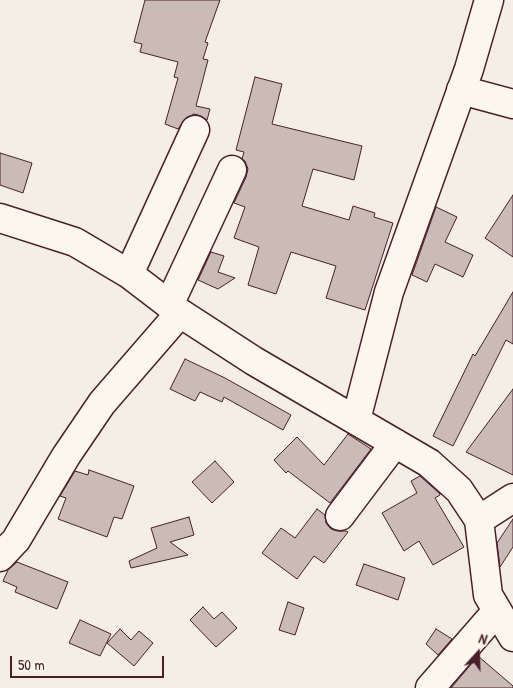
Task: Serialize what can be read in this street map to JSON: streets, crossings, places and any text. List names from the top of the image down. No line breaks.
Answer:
{"scale_bar":"50 m","north":"top"}
